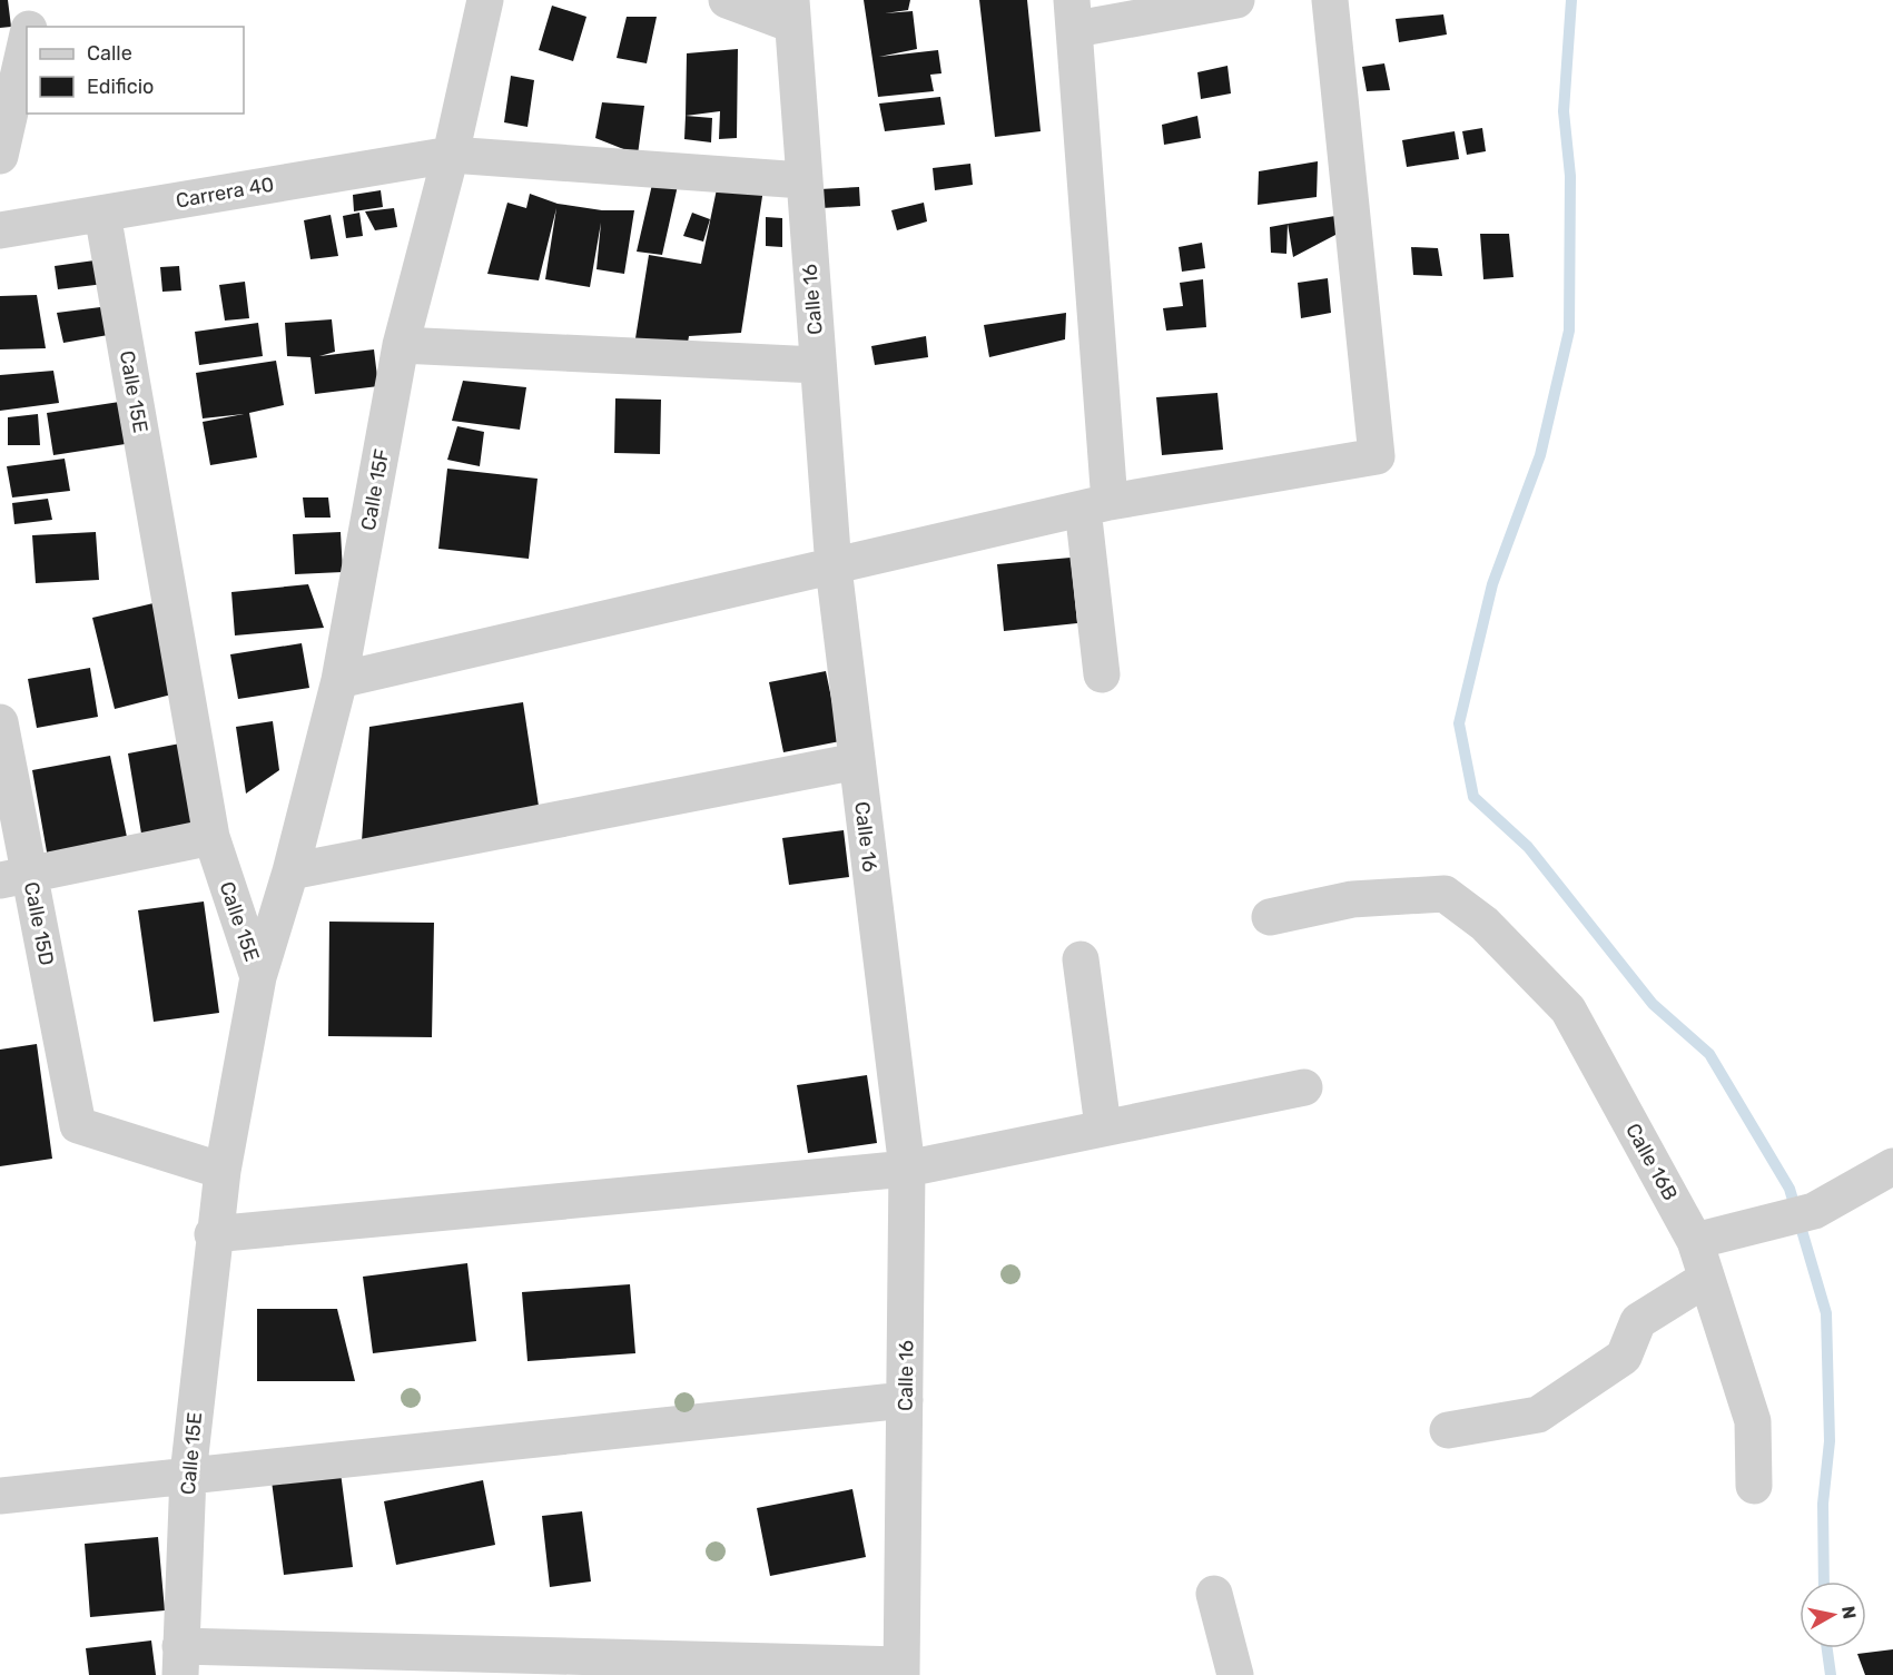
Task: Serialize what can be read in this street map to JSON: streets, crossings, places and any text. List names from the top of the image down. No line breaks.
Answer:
{"streets":{"street":["Carrera 40","Calle 16","Calle 15E","Calle 15F","Calle 15D","Calle 16B"]},"crossings":[["Carrera 40","Calle 16"],["Carrera 40","Calle 15E"],["Carrera 40","Calle 15F"],["Calle 15E","Calle 15F"],["Calle 15E","Calle 15D"]],"legend":["Calle","Edificio"],"north":"right"}
